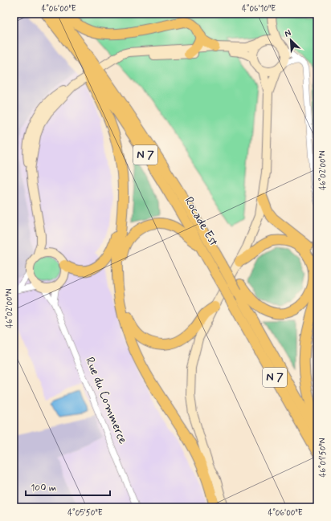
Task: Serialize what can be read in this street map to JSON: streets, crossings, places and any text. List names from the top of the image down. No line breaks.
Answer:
{"streets":{"highway":["N 7","Rocade Est"],"street":["Rue du Commerce"]},"scale_bar":"100 m","north":"top left","coordinates":["4°06'00\"E","4°06'10\"E","46°02'00\"N","46°01'50\"N","4°05'50\"E"]}
